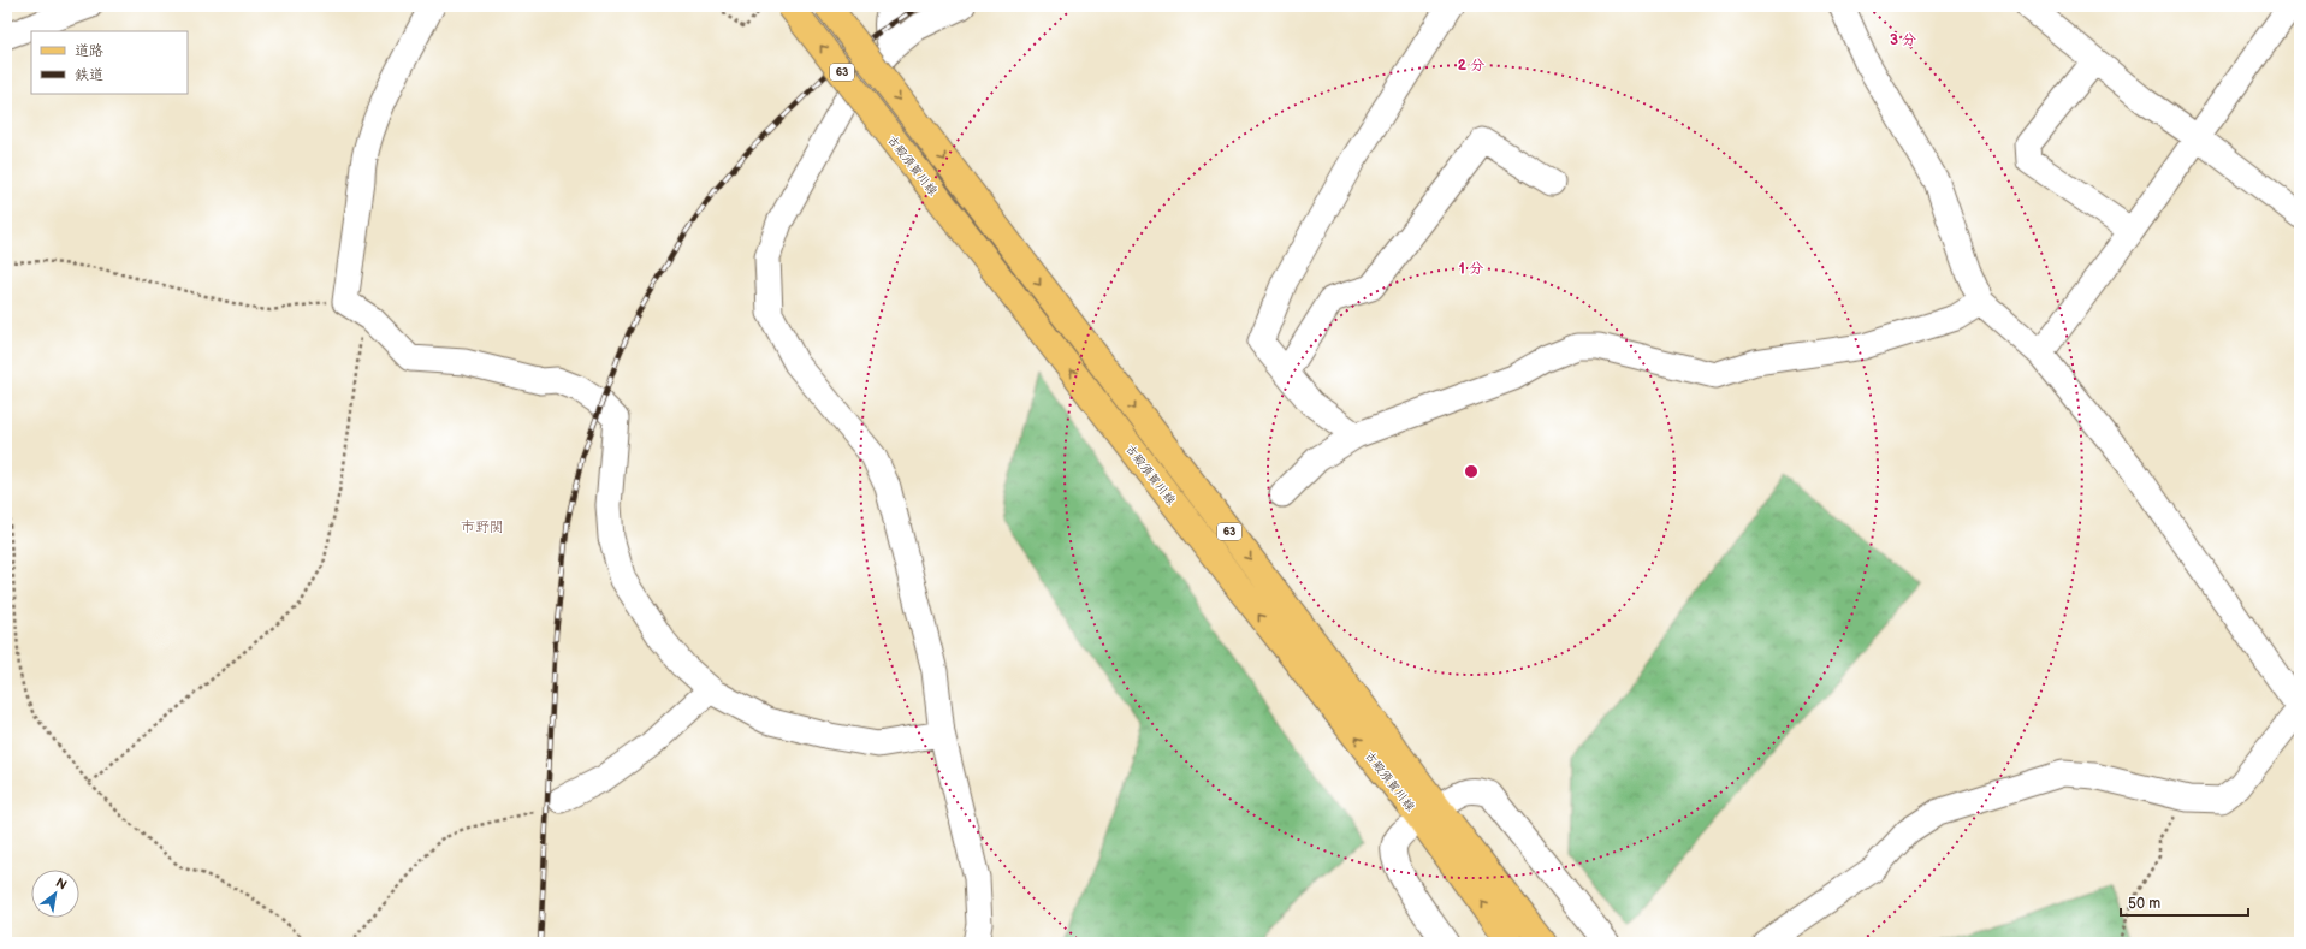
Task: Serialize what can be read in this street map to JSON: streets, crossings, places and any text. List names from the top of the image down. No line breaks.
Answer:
{"streets":{"main road":["63","古殿須賀川線"]},"districts":["市野関"],"legend":["道路","鉄道"],"scale_bar":"50 m","north":"top right","rings":["3 分","2 分","1 分"]}
